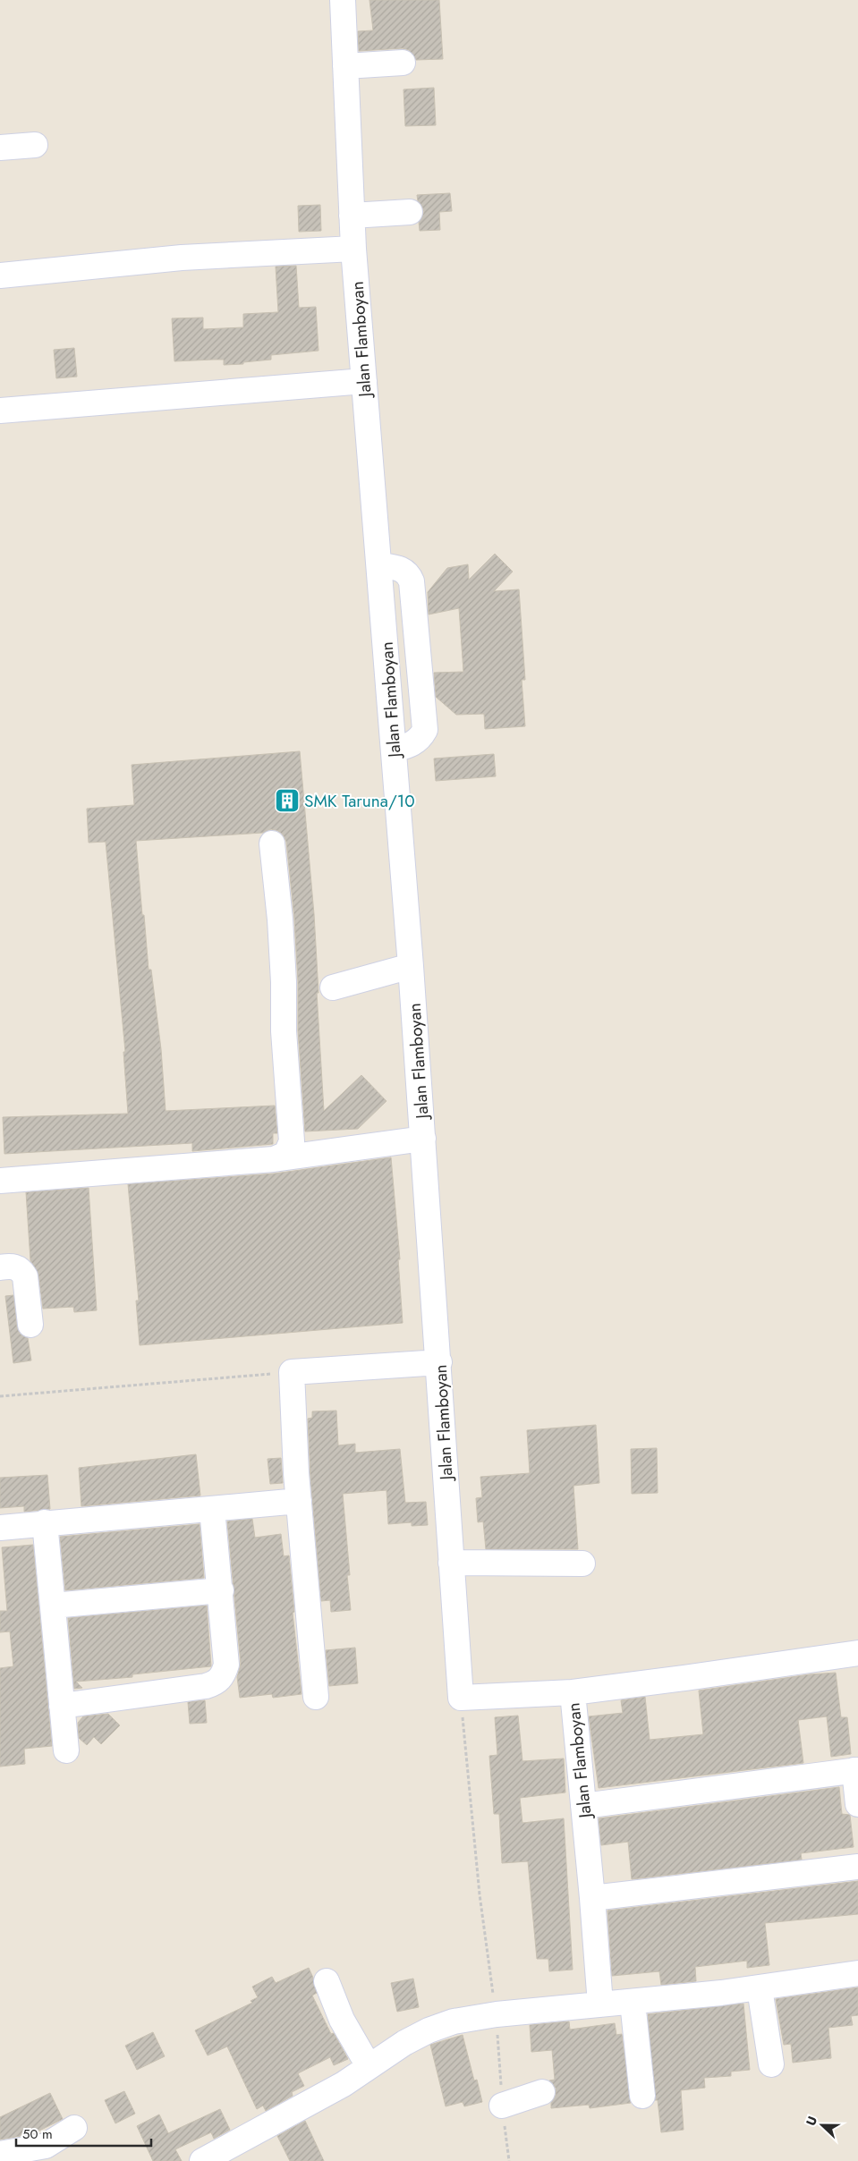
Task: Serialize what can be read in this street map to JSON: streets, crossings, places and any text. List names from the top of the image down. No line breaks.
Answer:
{"streets":{"street":["Jalan Flamboyan"]},"places":{"building":["SMK Taruna/10"]},"scale_bar":"50 m","north":"left"}
